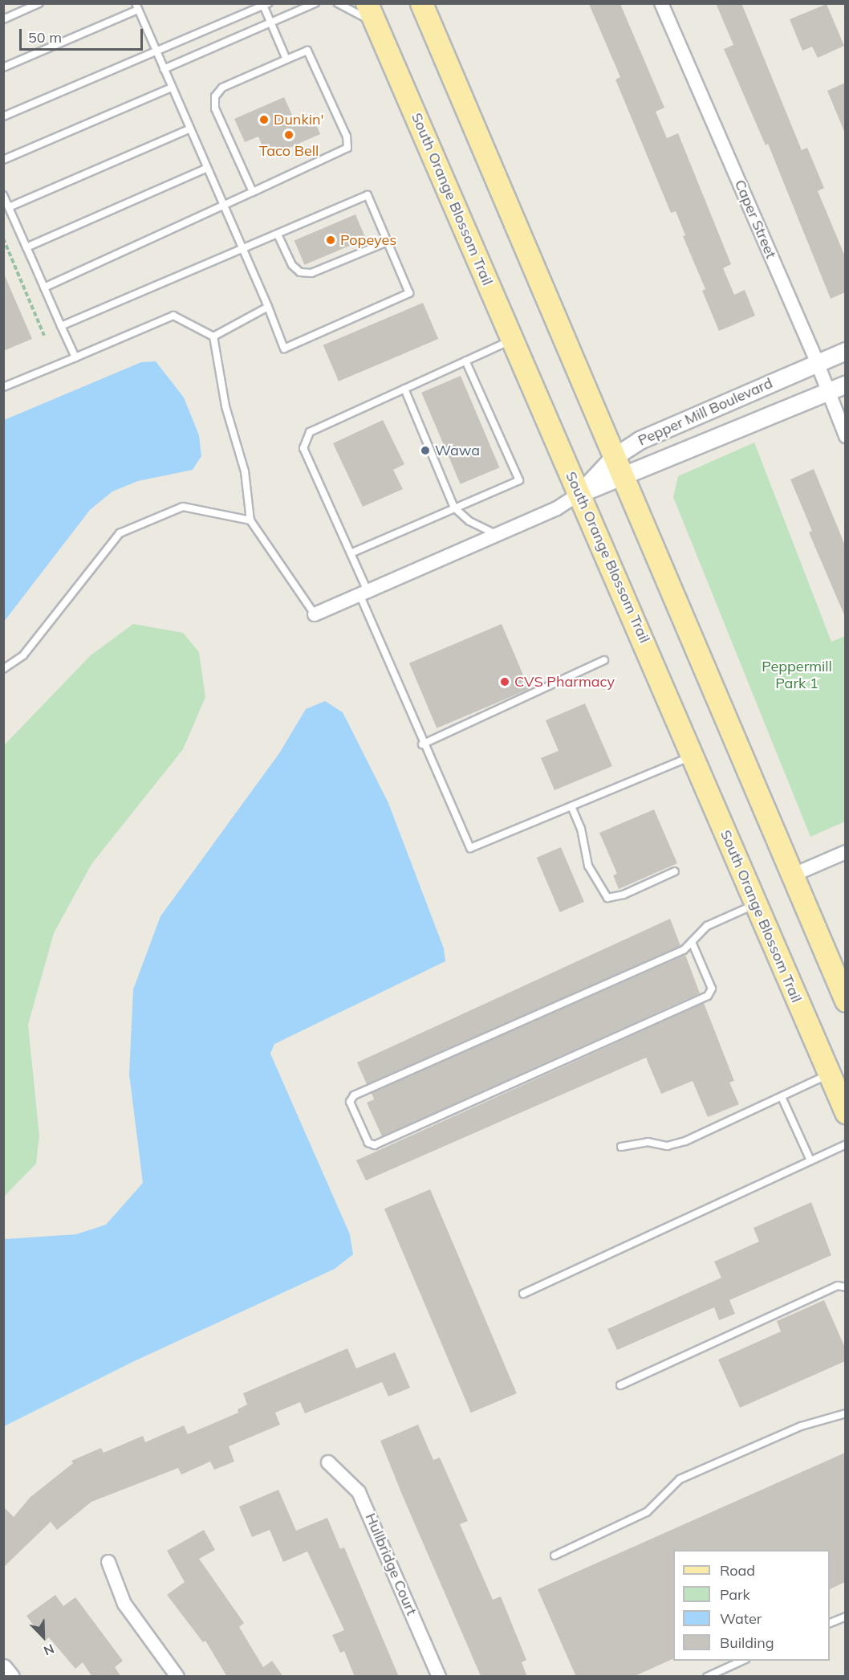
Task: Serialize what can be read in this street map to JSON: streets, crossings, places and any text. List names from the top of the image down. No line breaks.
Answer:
{"streets":{"main road":["South Orange Blossom Trail"],"street":["Caper Street","Pepper Mill Boulevard","Hullbridge Court"]},"crossings":[["South Orange Blossom Trail","Pepper Mill Boulevard"],["Caper Street","Pepper Mill Boulevard"]],"parks":["Peppermill Park 1"],"places":["Dunkin'","Taco Bell","Popeyes","Wawa","CVS Pharmacy"],"legend":["Road","Park","Water","Building"],"scale_bar":"50 m","north":"bottom right"}
